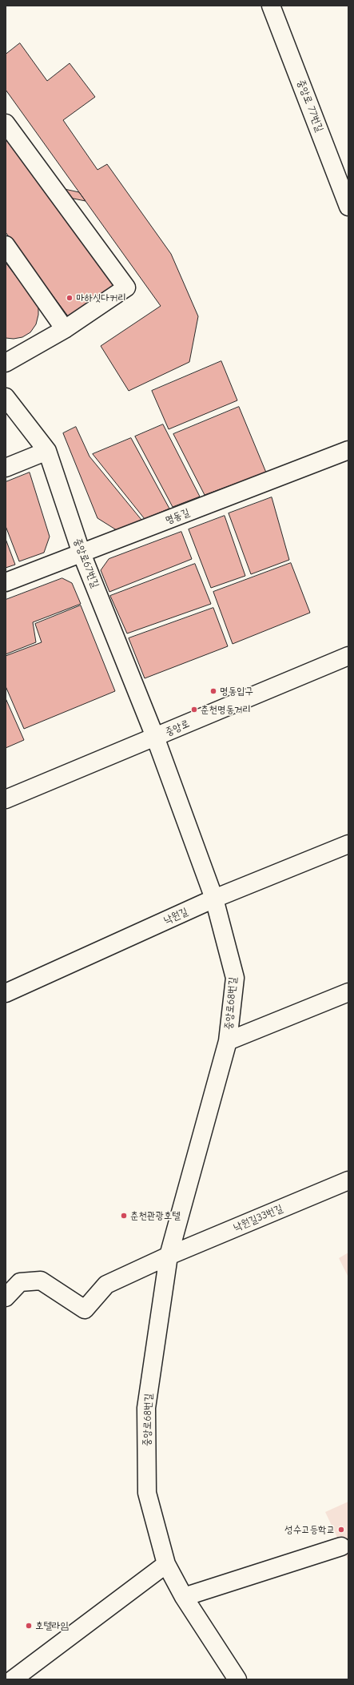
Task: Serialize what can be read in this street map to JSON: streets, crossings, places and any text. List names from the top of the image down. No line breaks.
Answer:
{"streets":{"street":["중앙로 77번길","명동길","중앙로67번길","중앙로","낙원길","중앙로68번길","낙원길33번길"]},"crossings":[["명동길","중앙로67번길"],["중앙로67번길","중앙로"],["중앙로67번길","중앙로68번길"],["중앙로","중앙로68번길"],["낙원길","중앙로68번길"],["중앙로68번길","낙원길33번길"]],"places":["마하싯다커리","명동입구","춘천명동거리","춘천관광호텔","성수고등학교","호텔라임"]}
